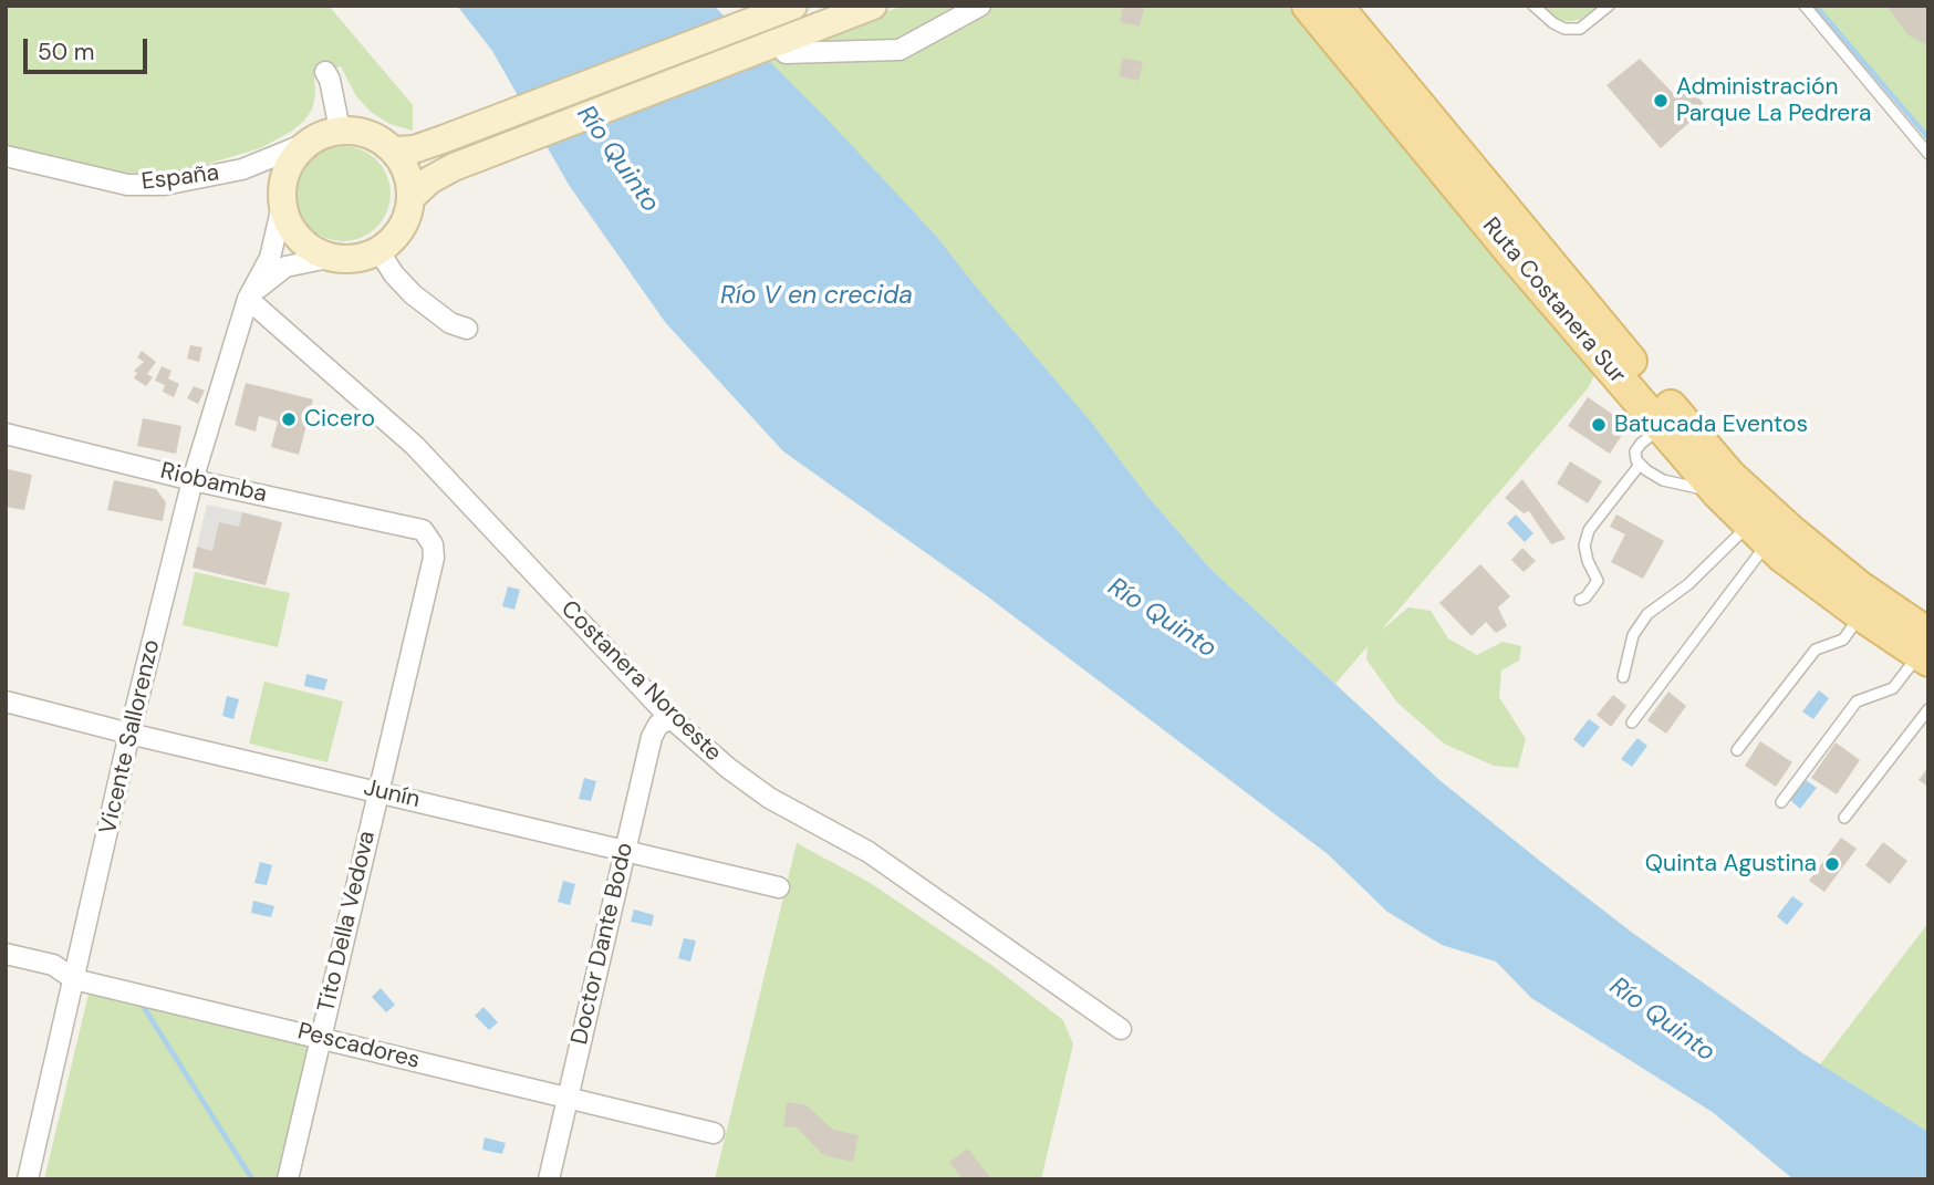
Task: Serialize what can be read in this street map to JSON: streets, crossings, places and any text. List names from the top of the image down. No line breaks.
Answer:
{"streets":{"main road":["Ruta Costanera Sur"],"street":["España","Riobamba","Costanera Noroeste","Vicente Sallorenzo","Junín","Tito Della Vedova","Doctor Dante Bodo","Pescadores"]},"crossings":[["España","Vicente Sallorenzo"],["Riobamba","Vicente Sallorenzo"],["Riobamba","Tito Della Vedova"],["Costanera Noroeste","Vicente Sallorenzo"],["Costanera Noroeste","Doctor Dante Bodo"],["Vicente Sallorenzo","Junín"],["Vicente Sallorenzo","Pescadores"],["Junín","Tito Della Vedova"],["Junín","Doctor Dante Bodo"],["Tito Della Vedova","Pescadores"],["Doctor Dante Bodo","Pescadores"]],"water":["Río Quinto","Río V en crecida"],"places":["Administración Parque La Pedrera","Cicero","Batucada Eventos","Quinta Agustina"],"scale_bar":"50 m"}
